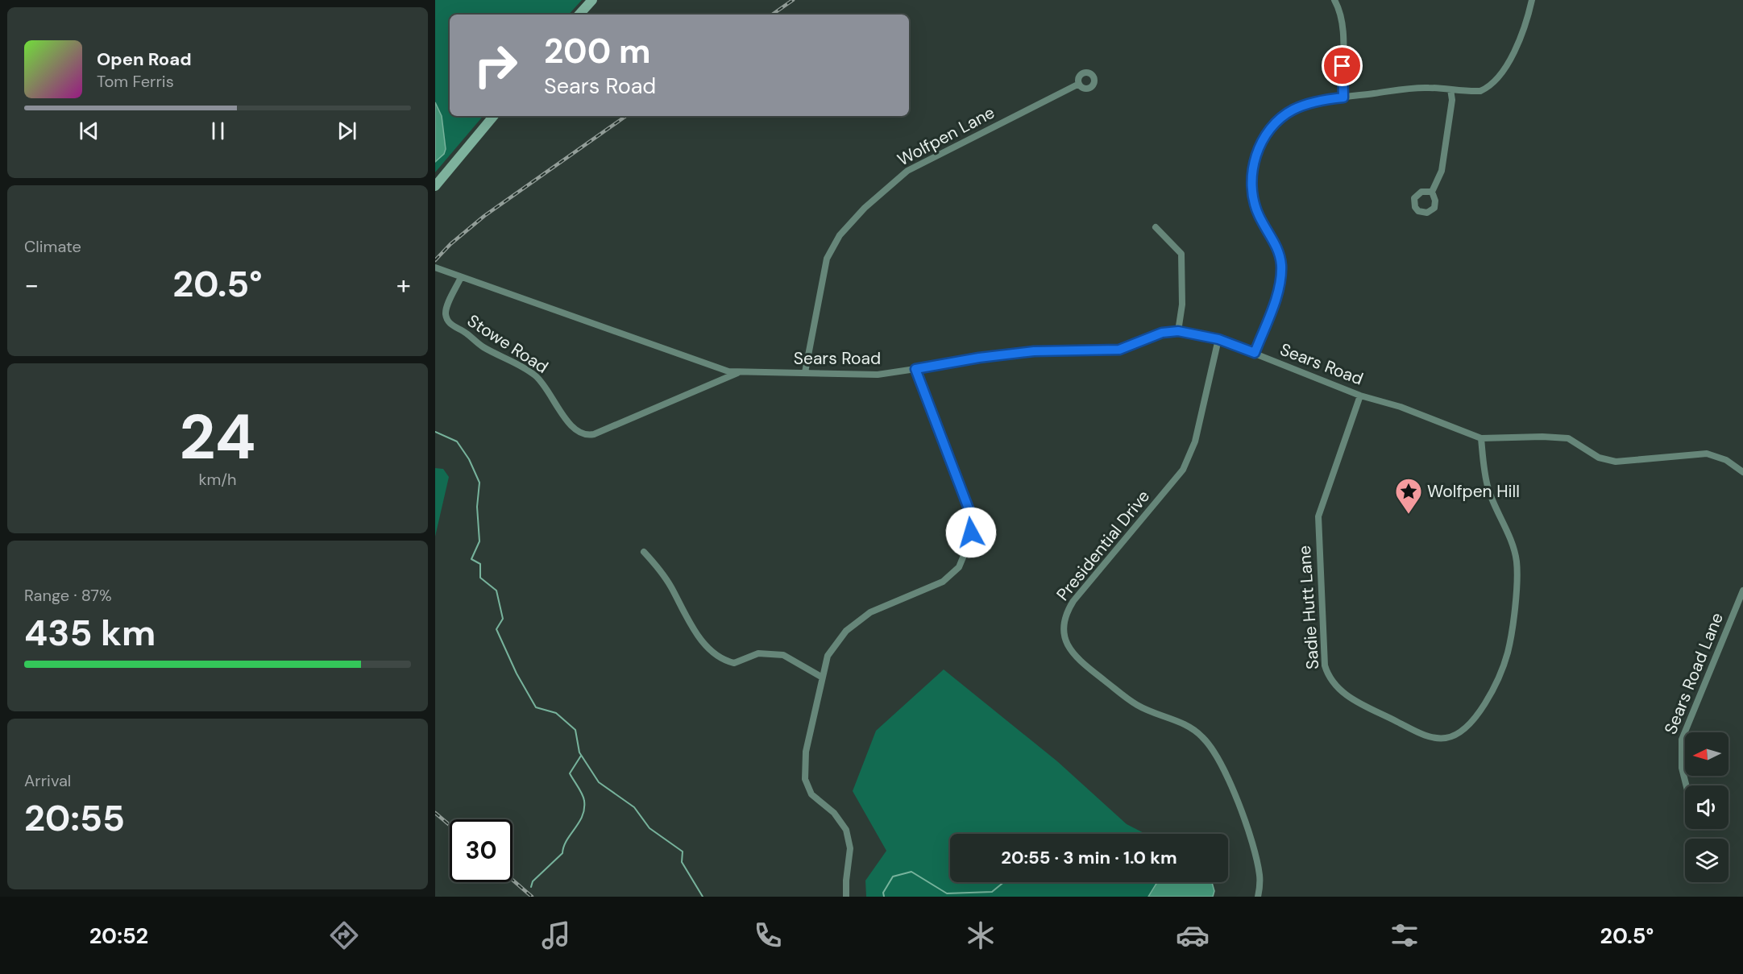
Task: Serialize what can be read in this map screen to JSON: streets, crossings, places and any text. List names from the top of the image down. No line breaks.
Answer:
{"streets":{"street":["Wolfpen Lane","Stowe Road","Sears Road","Presidential Drive","Sadie Hutt Lane","Sears Road Lane"]},"crossings":[["Wolfpen Lane","Sears Road"],["Stowe Road","Sears Road"],["Sears Road","Presidential Drive"],["Sears Road","Sadie Hutt Lane"]],"places":{"place":["Wolfpen Hill"]},"north":"left","page":{"turn":["200 m","Sears Road"],"song":["Open Road","Tom Ferris"],"tile":["Climate",["24","km/h"],["Range · 87%","435 km"],["Arrival","20:55"]],"heat":["−","20.5°","+"],"limit":"30","trip":"20:55 · 3 min · 1.0 km","tabs":["20:52","20.5°"]}}
